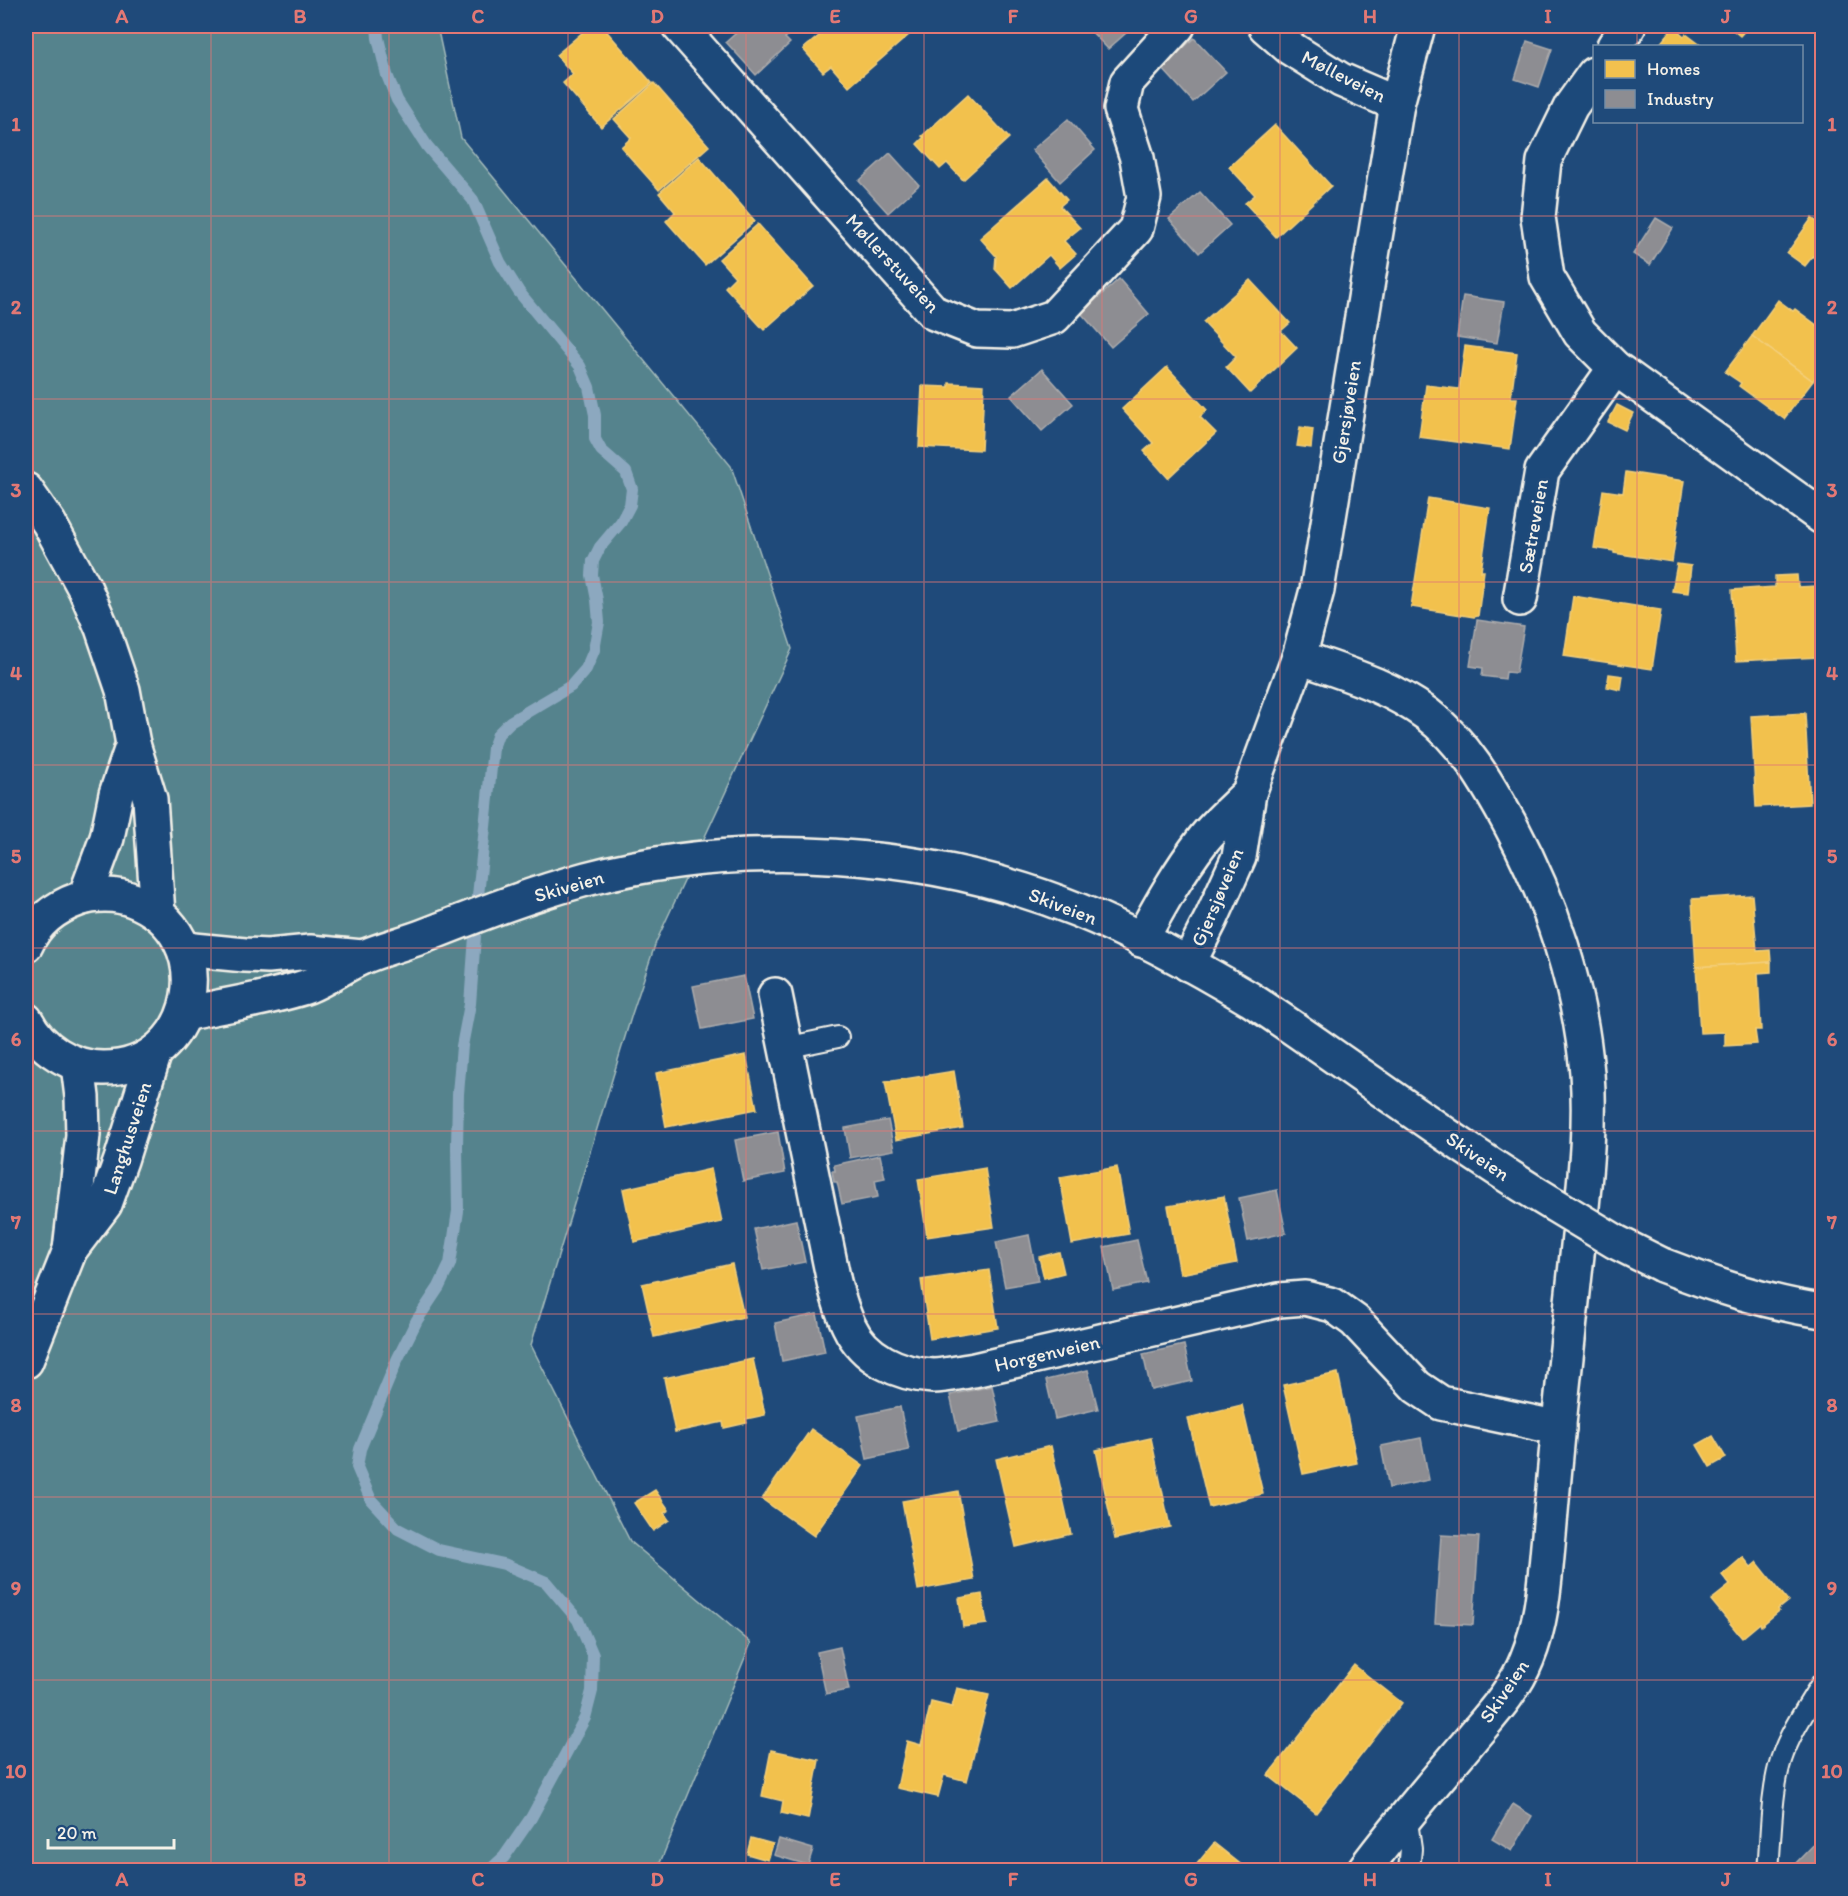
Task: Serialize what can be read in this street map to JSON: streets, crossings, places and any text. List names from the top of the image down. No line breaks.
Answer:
{"streets":{"street":["Mølleveien","Møllerstuveien","Gjersjøveien","Sætreveien","Skiveien","Langhusveien","Horgenveien"]},"crossings":[["Mølleveien","Gjersjøveien"],["Gjersjøveien","Skiveien"],["Skiveien","Horgenveien"]],"legend":["Homes","Industry"],"scale_bar":"20 m","grid":{"columns":["A","B","C","D","E","F","G","H","I","J"],"rows":["1","2","3","4","5","6","7","8","9","10"]}}
